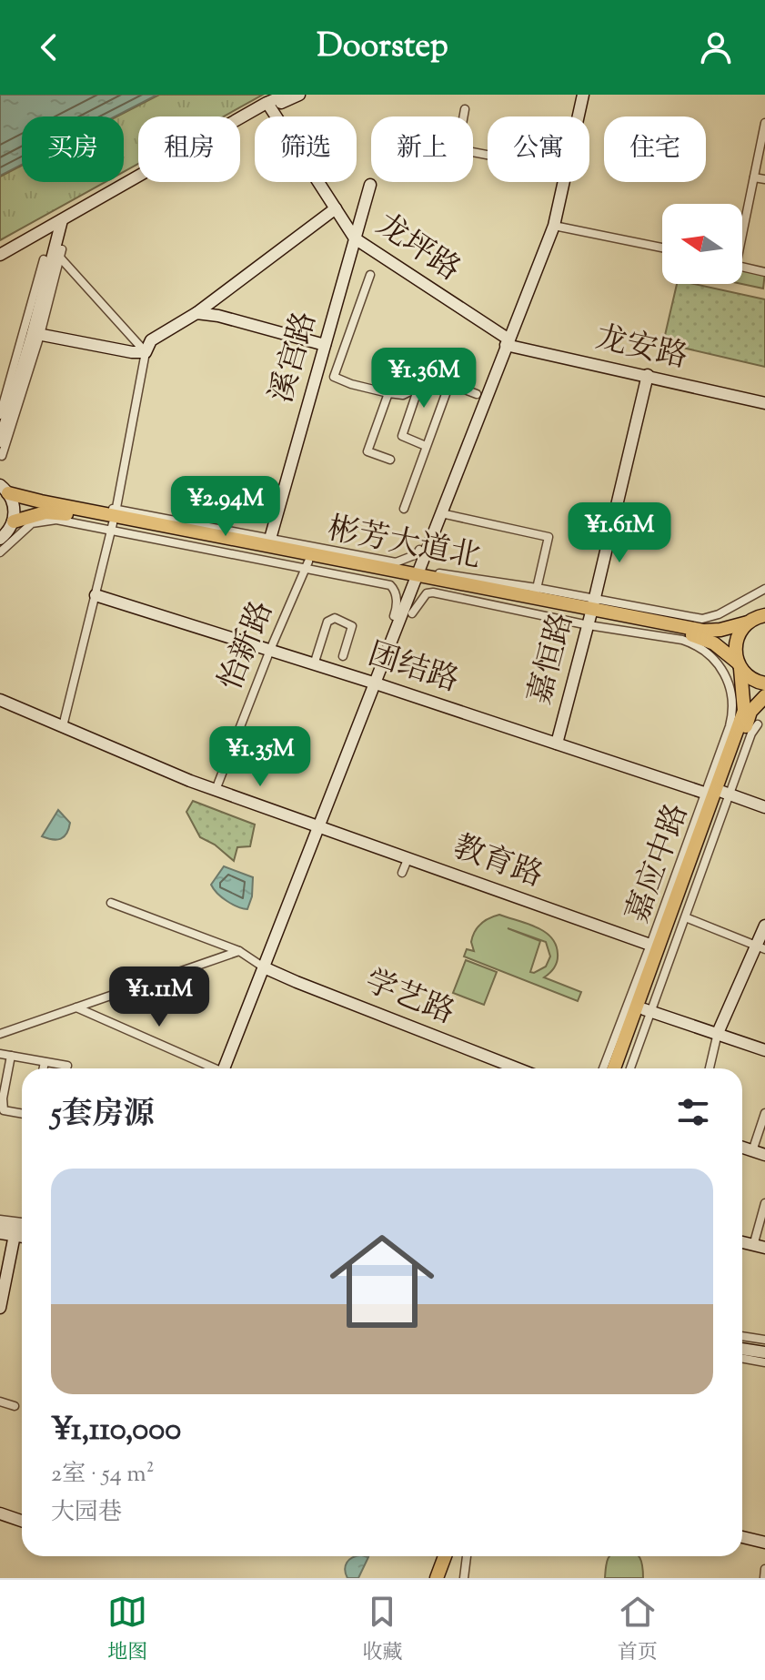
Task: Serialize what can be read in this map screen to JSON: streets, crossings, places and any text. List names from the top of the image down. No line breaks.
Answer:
{"streets":{"main road":["彬芳大道北","嘉应中路"],"street":["龙坪路","龙安路","溪宫路","怡新路","嘉恒路","团结路","教育路","学艺路"]},"crossings":[["龙坪路","龙安路"],["龙坪路","溪宫路"],["龙安路","嘉恒路"],["溪宫路","彬芳大道北"],["彬芳大道北","怡新路"],["彬芳大道北","嘉恒路"],["彬芳大道北","嘉应中路"],["怡新路","团结路"],["怡新路","教育路"],["嘉恒路","团结路"],["团结路","嘉应中路"],["教育路","嘉应中路"]],"north":"left","page":{"header":"Doorstep","chip":["买房","租房","筛选","新上","公寓","住宅"],"price":["¥1.36M","¥2.94M","¥1.61M","¥1.35M","¥1.11M"],"heading":"5套房源","list":[{"name":"¥1,110,000","note":"2室 · 54 m² · 大园巷"}],"tabs":["地图","收藏","首页"]}}
